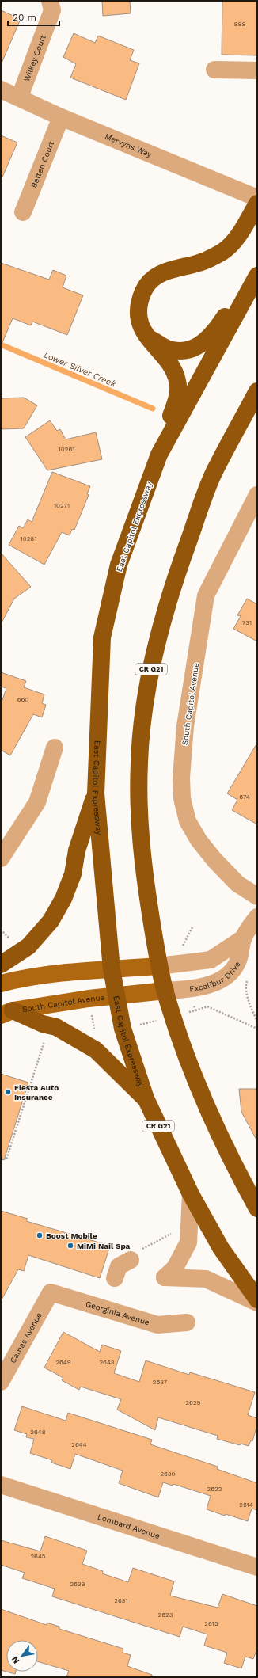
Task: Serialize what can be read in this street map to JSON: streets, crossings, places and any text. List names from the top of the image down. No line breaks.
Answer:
{"streets":{"highway":["East Capitol Expressway","CR G21"],"main road":["South Capitol Avenue"],"street":["Wilkey Court","Mervyns Way","Betten Court","Excalibur Drive","Georginia Avenue","Camas Avenue","Lombard Avenue"]},"crossings":[["Wilkey Court","Mervyns Way"],["Mervyns Way","Betten Court"],["East Capitol Expressway","South Capitol Avenue"],["CR G21","South Capitol Avenue"],["CR G21","Excalibur Drive"],["South Capitol Avenue","Excalibur Drive"],["Georginia Avenue","Camas Avenue"]],"water":["Lower Silver Creek"],"places":["Fiesta Auto Insurance","Boost Mobile","MiMi Nail Spa"],"house_numbers":["888","10261","10271","10281","731","660","674","2649","2643","2637","2629","2648","2644","2630","2622","2614","2645","2639","2631","2623","2615"],"scale_bar":"20 m","north":"bottom left"}
